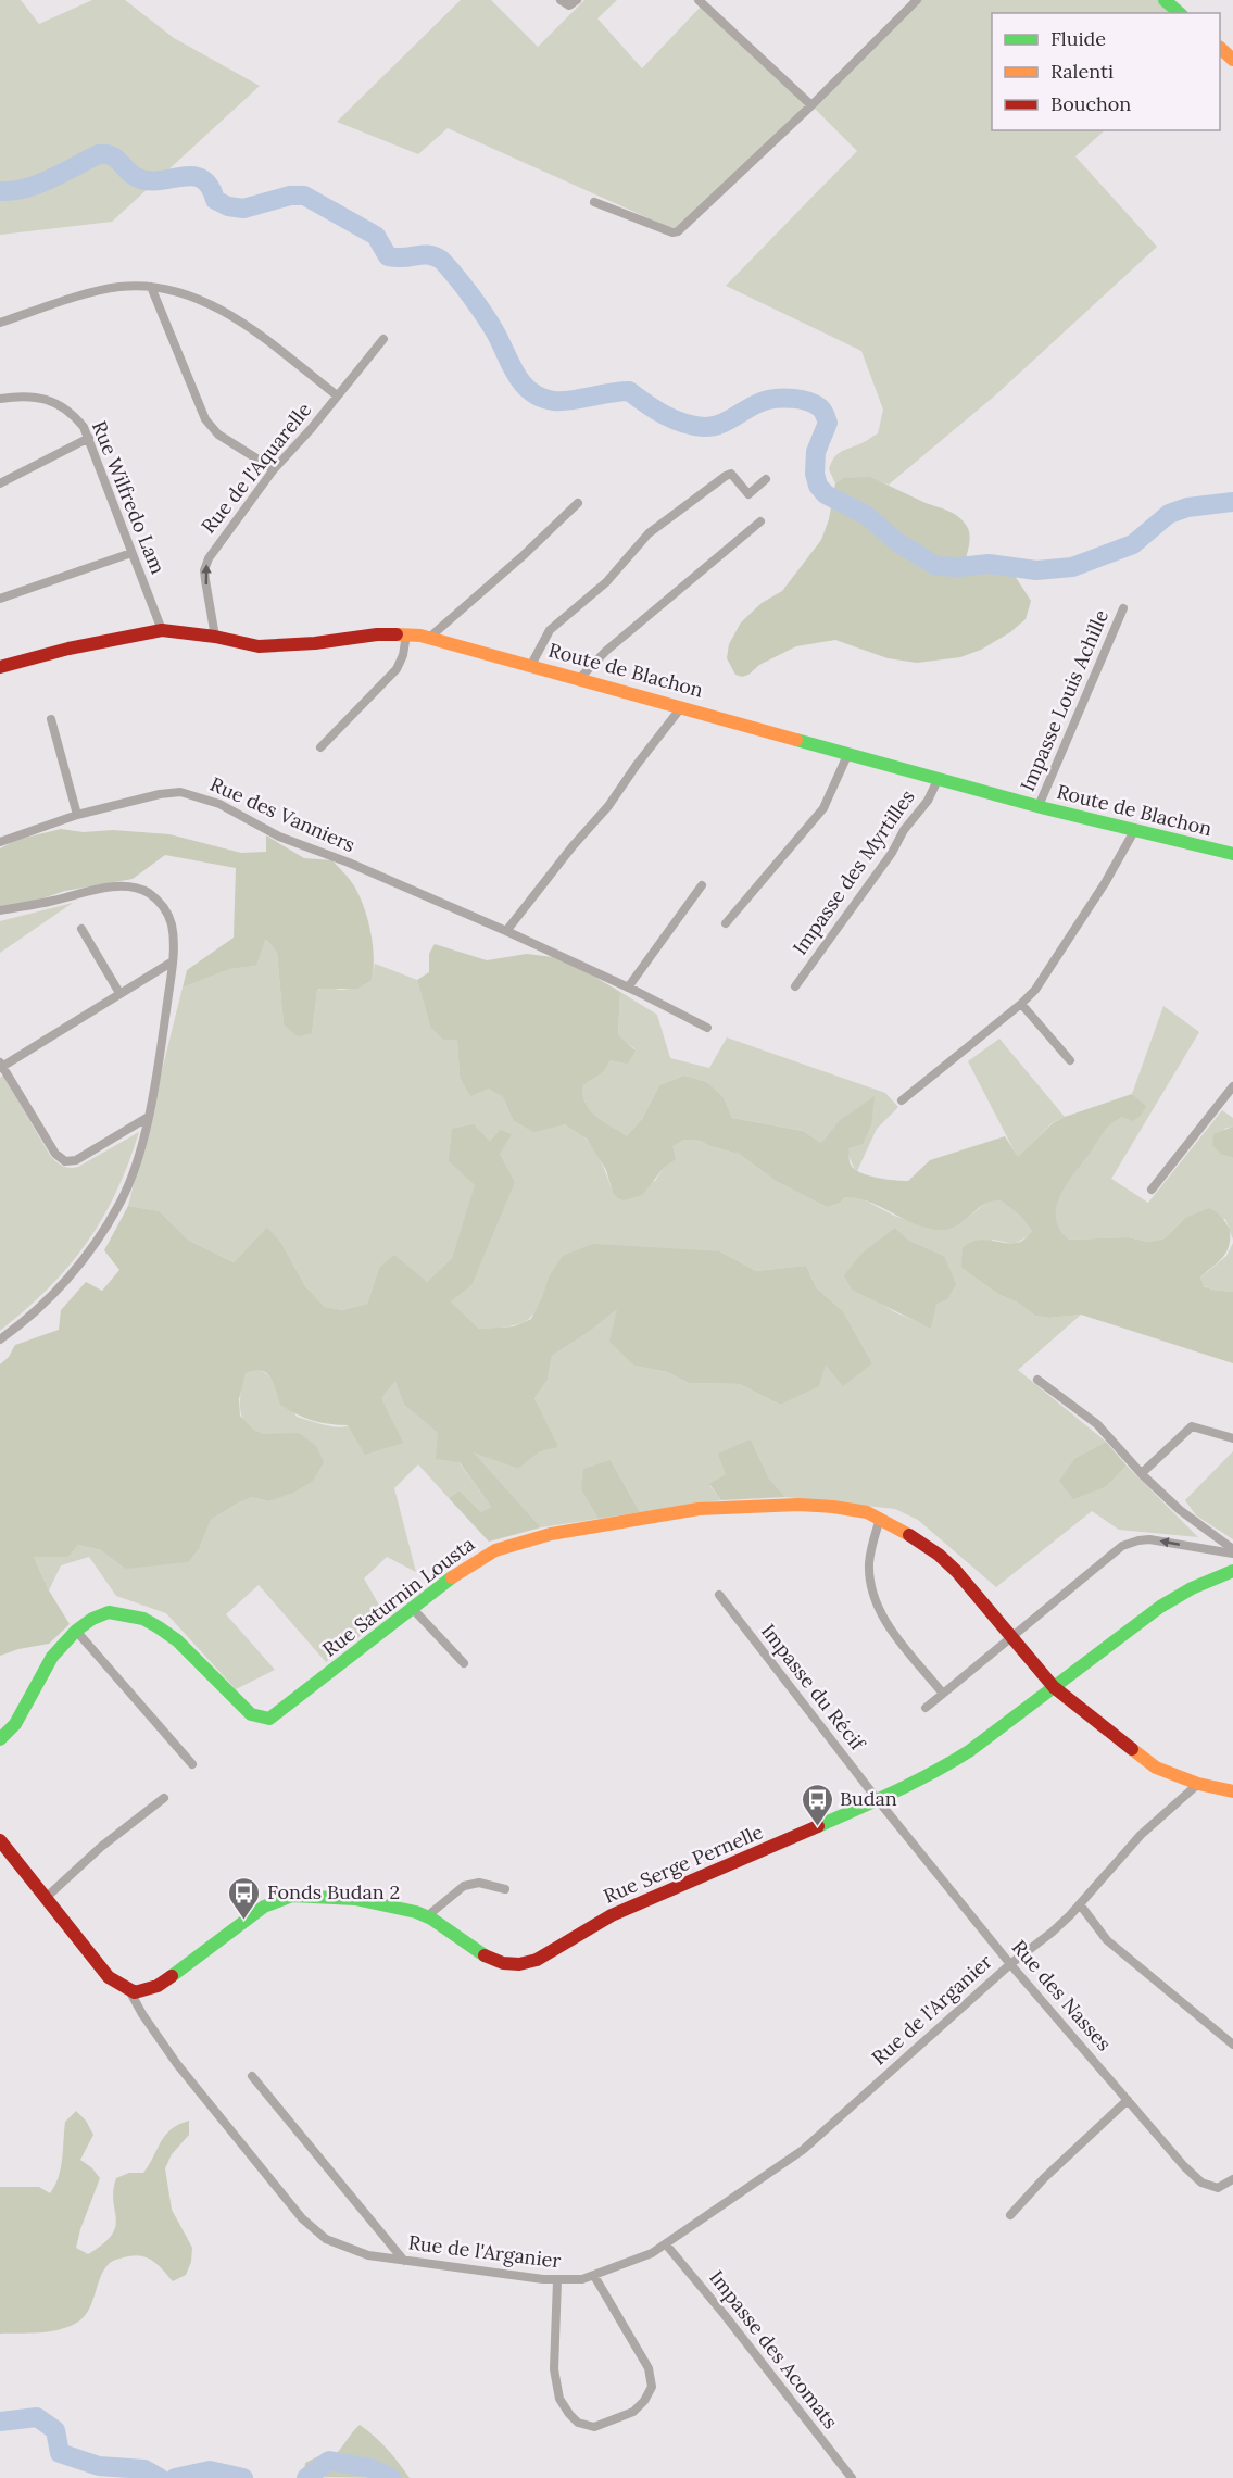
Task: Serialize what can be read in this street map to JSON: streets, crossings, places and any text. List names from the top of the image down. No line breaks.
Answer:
{"streets":{"street":["Rue de l'Aquarelle","Rue Wilfredo Lam","Route de Blachon","Impasse Louis Achille","Rue des Vanniers","Impasse des Myrtilles","Rue Saturnin Lousta","Impasse du Récif","Rue Serge Pernelle","Rue des Nasses","Rue de l'Arganier","Impasse des Acomats"]},"crossings":[["Rue de l'Aquarelle","Route de Blachon"],["Rue Wilfredo Lam","Route de Blachon"],["Route de Blachon","Impasse Louis Achille"],["Route de Blachon","Impasse des Myrtilles"],["Rue Saturnin Lousta","Rue Serge Pernelle"],["Rue Saturnin Lousta","Rue de l'Arganier"],["Impasse du Récif","Rue Serge Pernelle"],["Impasse du Récif","Rue des Nasses"],["Rue Serge Pernelle","Rue des Nasses"],["Rue Serge Pernelle","Rue de l'Arganier"],["Rue des Nasses","Rue de l'Arganier"],["Rue de l'Arganier","Impasse des Acomats"]],"one_way":["Rue de l'Aquarelle"],"places":{"bus stop":["Budan","Fonds Budan 2"]},"legend":["Fluide","Ralenti","Bouchon"]}
